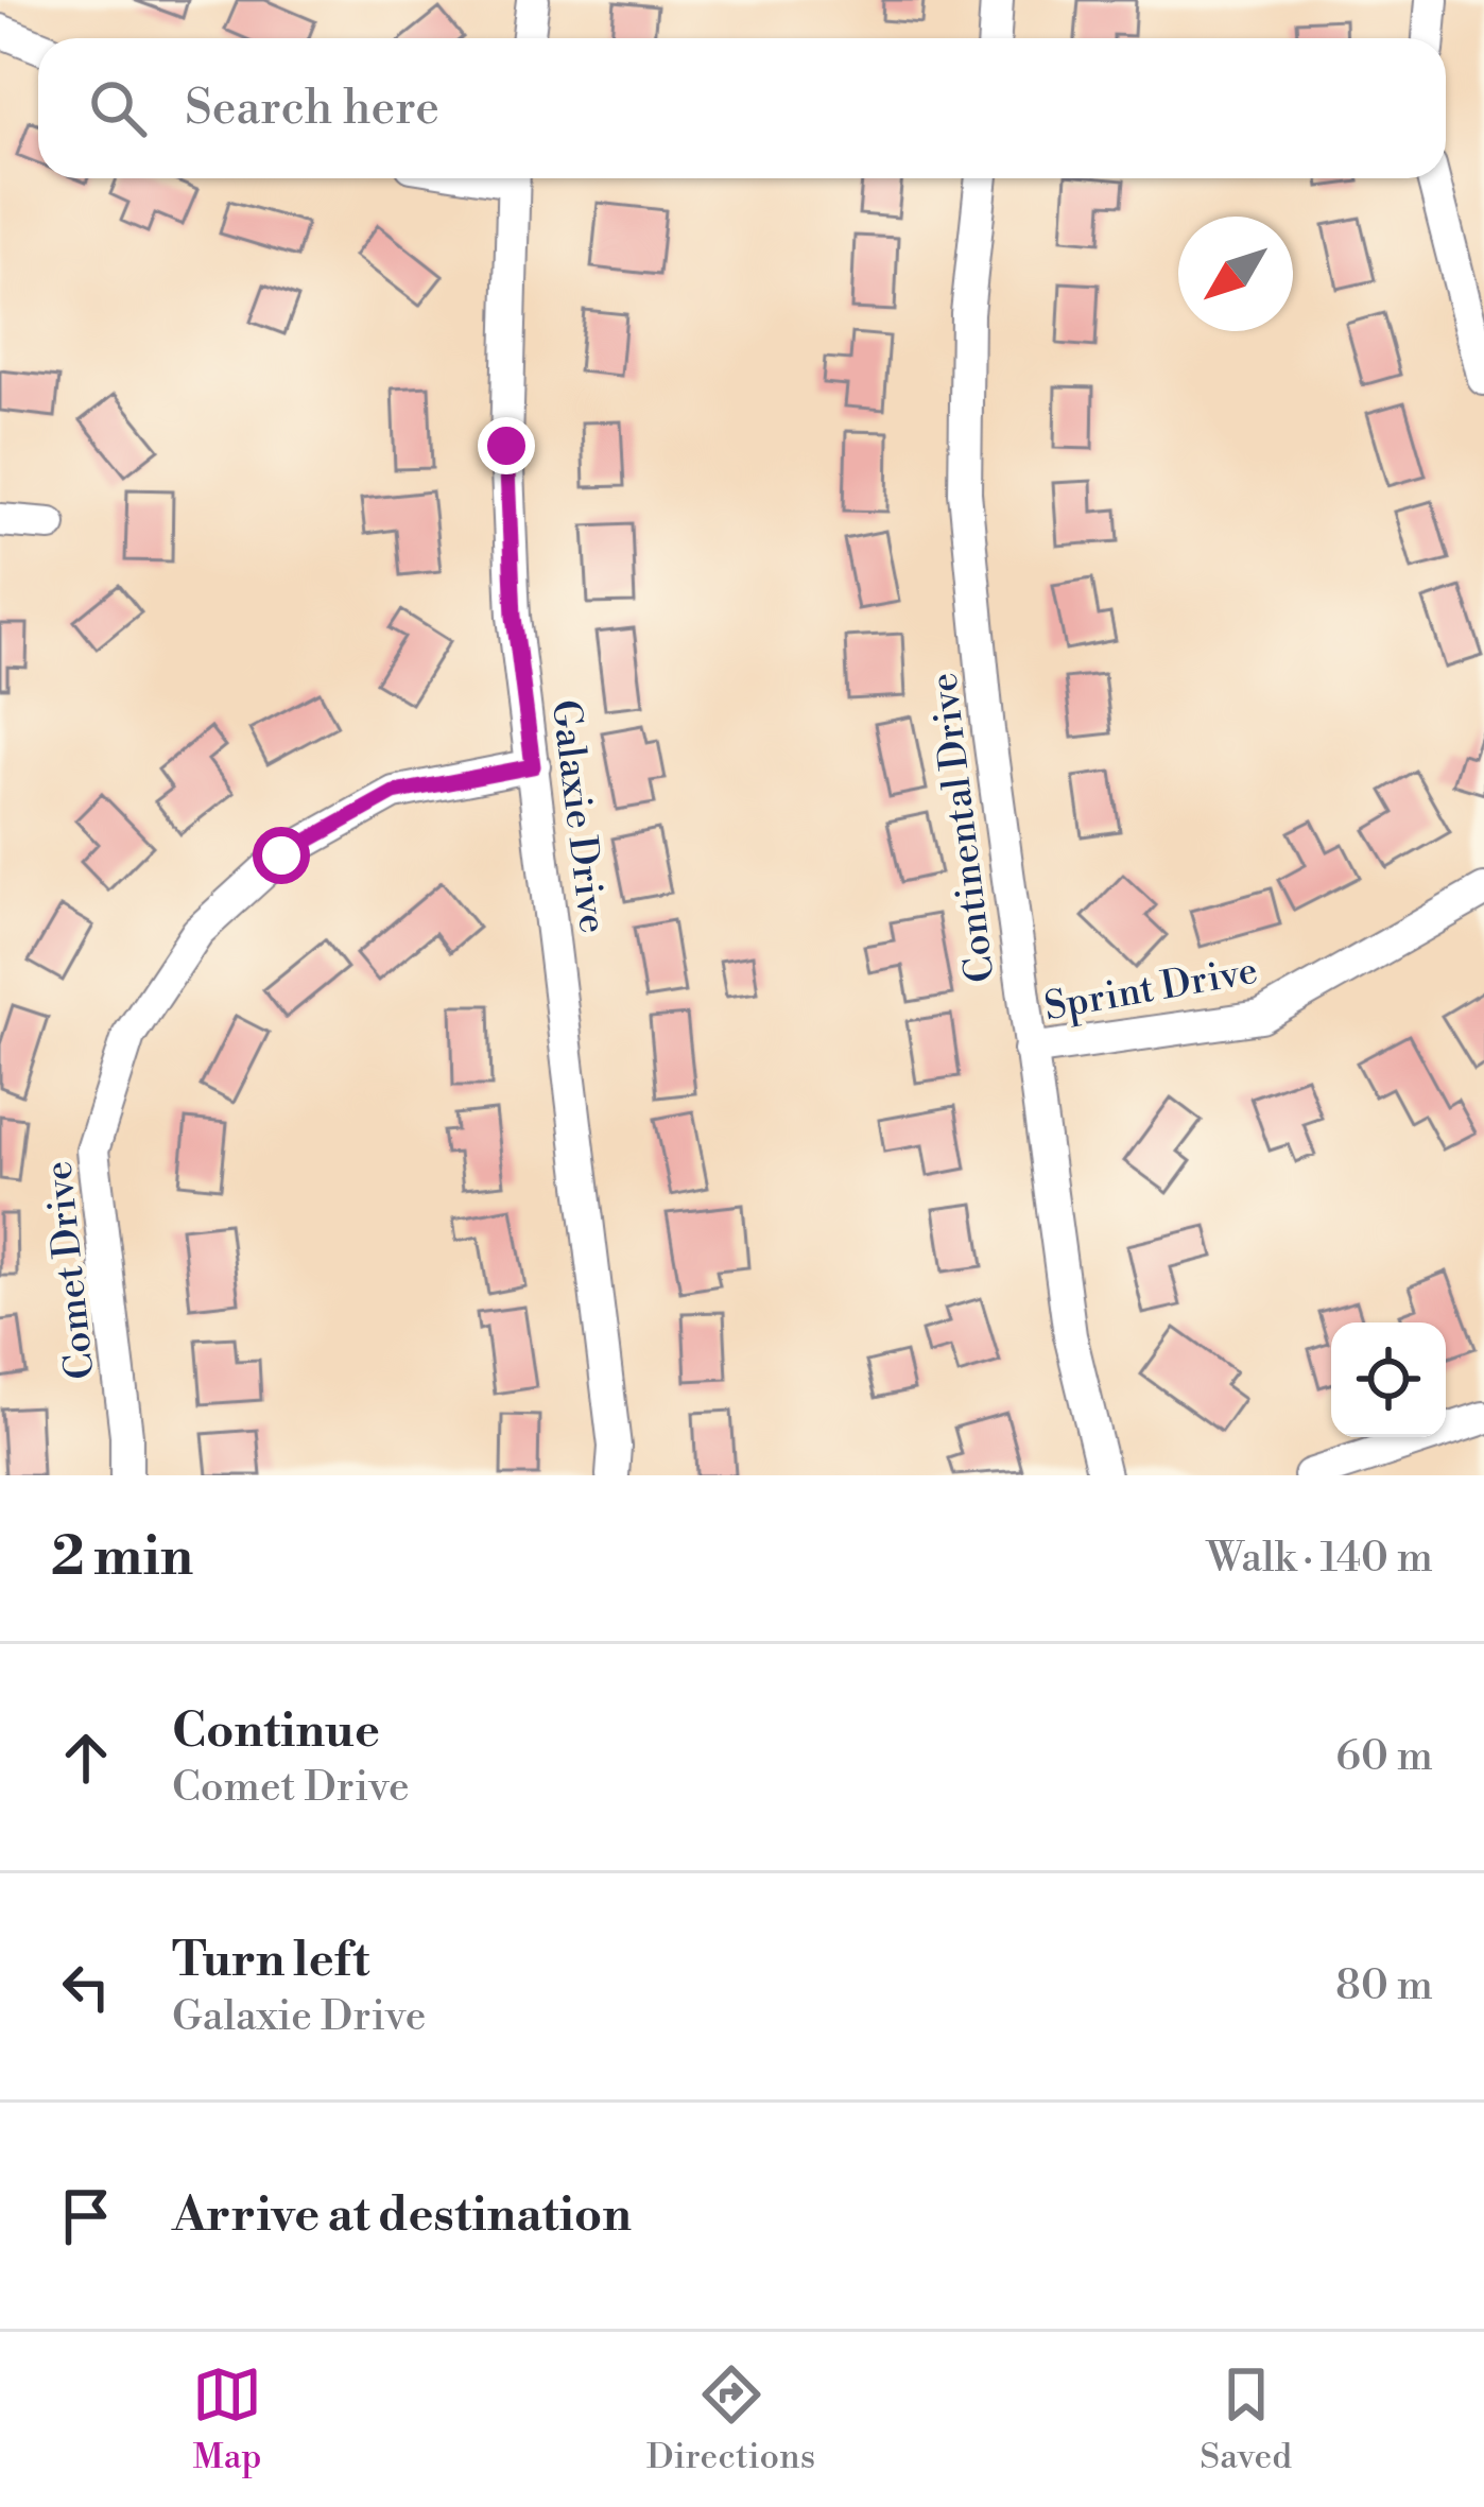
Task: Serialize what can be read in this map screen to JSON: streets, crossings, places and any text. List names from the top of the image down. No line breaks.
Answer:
{"streets":{"street":["Galaxie Drive","Continental Drive","Sprint Drive","Comet Drive"]},"crossings":[["Galaxie Drive","Comet Drive"],["Continental Drive","Sprint Drive"]],"north":"bottom left","page":{"search":"Search here","heading":["2 min","Walk · 140 m"],"list":[["Continue","Comet Drive","60 m"],["Turn left","Galaxie Drive","80 m"],"Arrive at destination"],"nav":["Map","Directions","Saved"]}}
